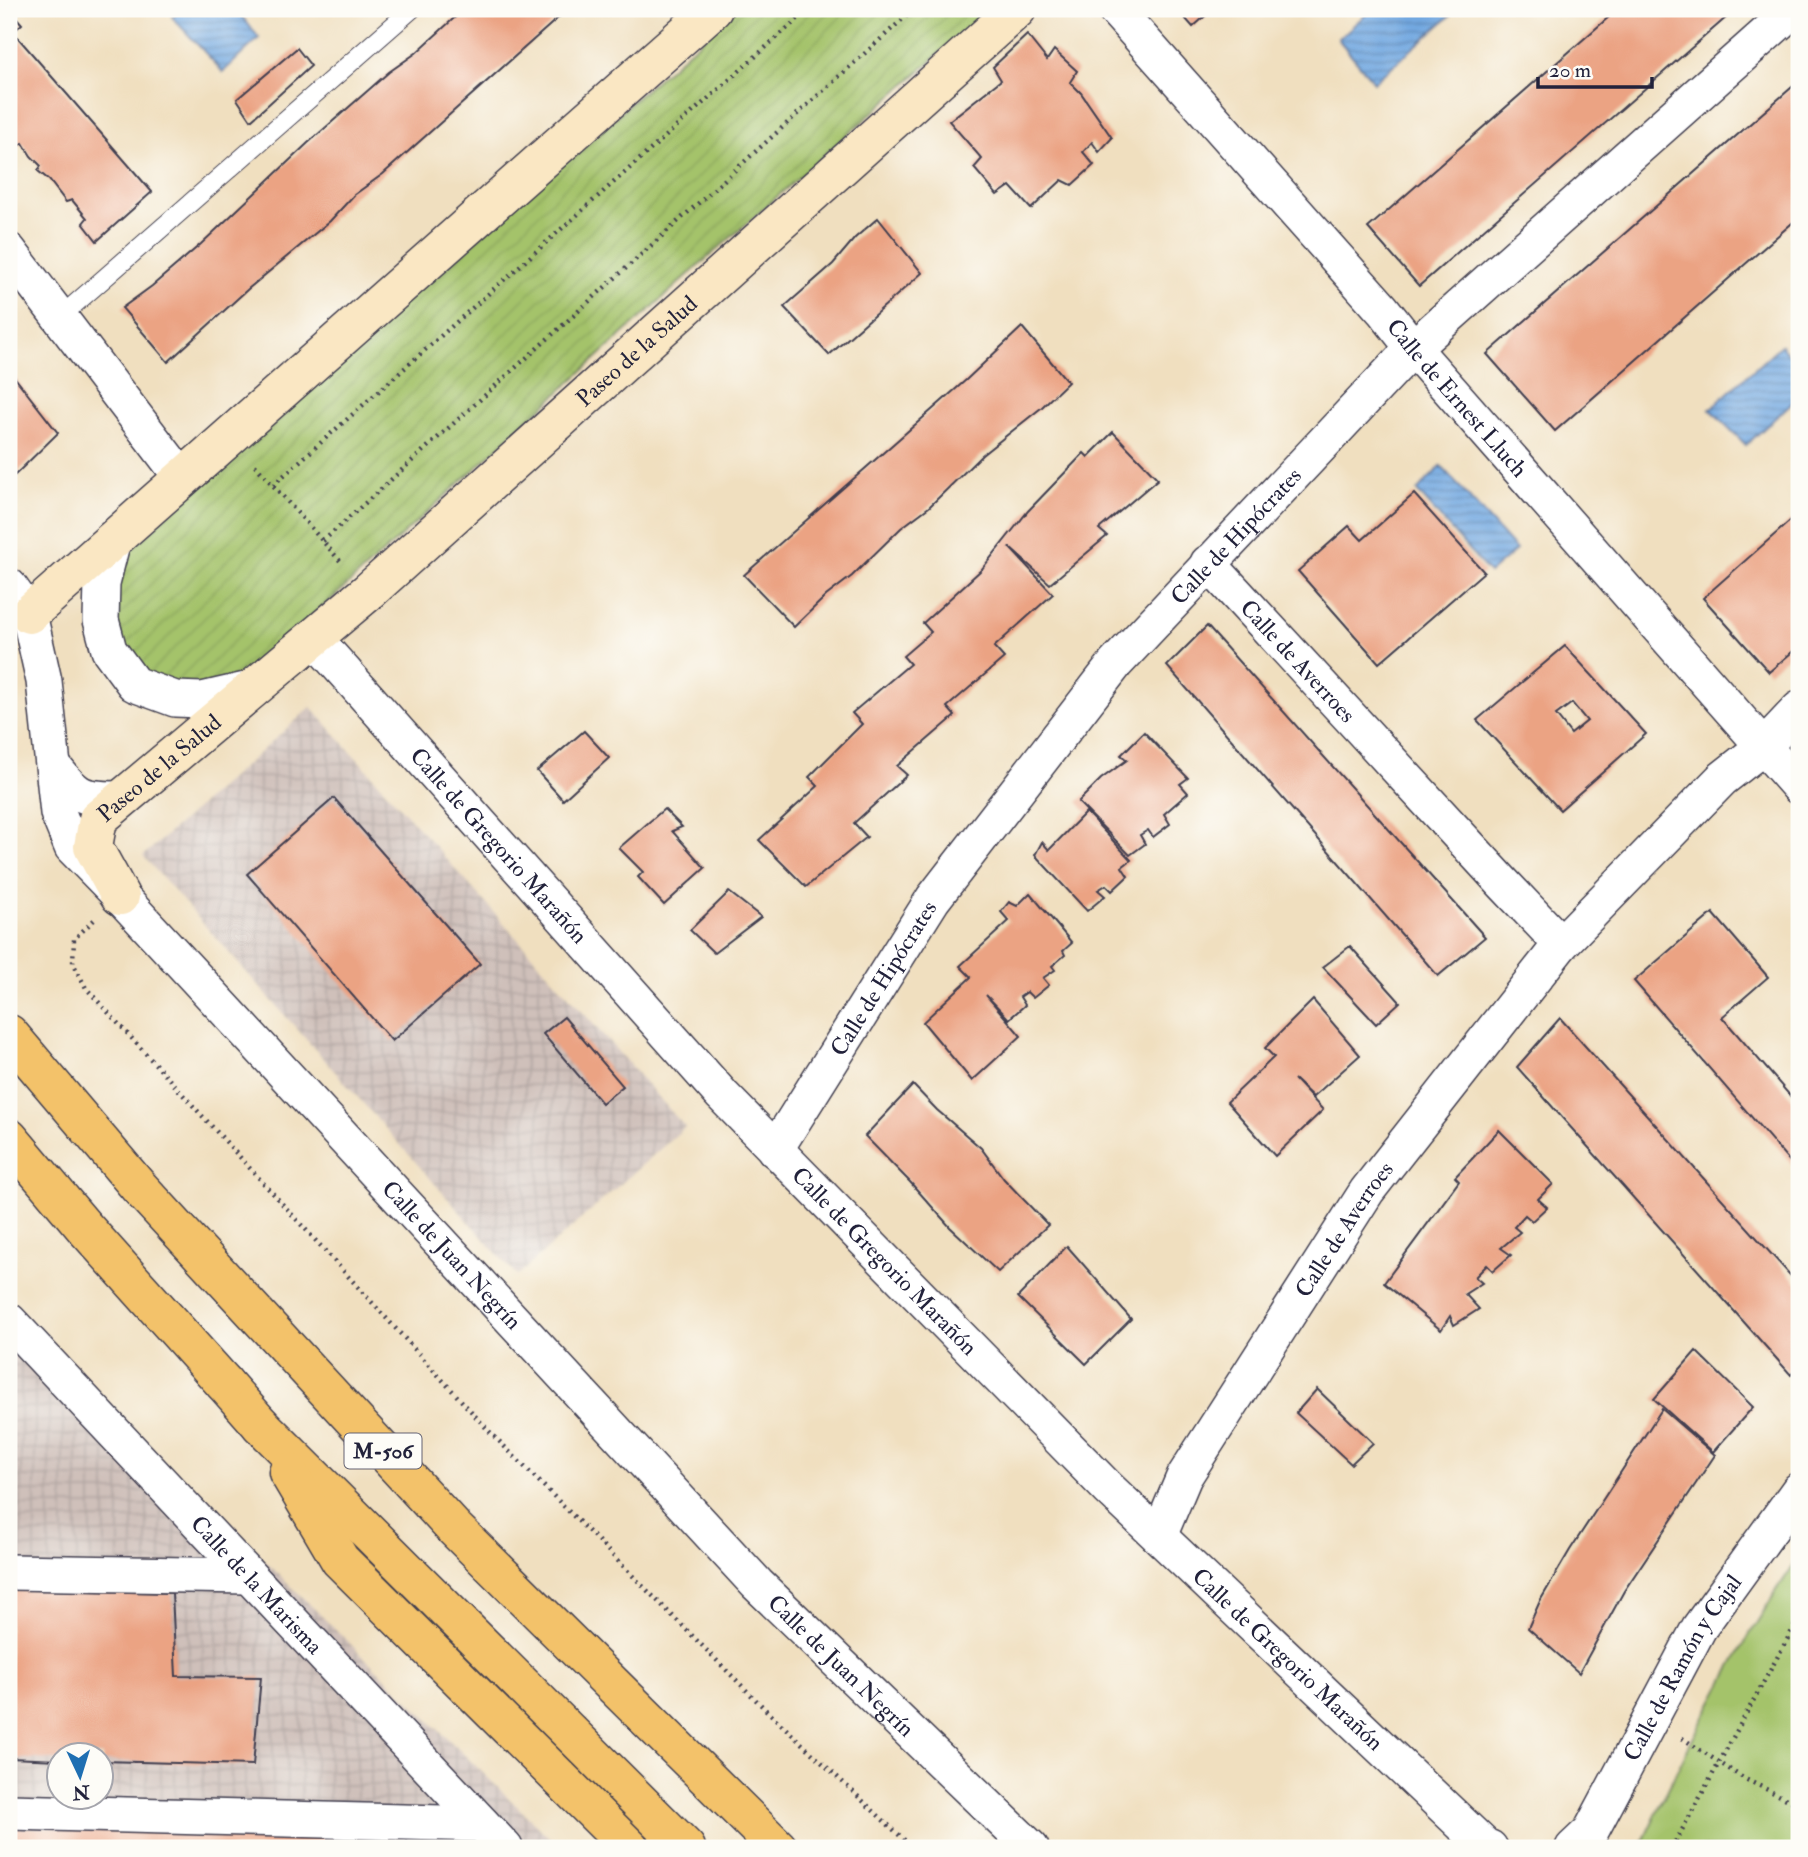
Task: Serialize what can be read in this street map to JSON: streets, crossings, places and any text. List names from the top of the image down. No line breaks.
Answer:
{"streets":{"main road":["M-506"],"street":["Paseo de la Salud","Calle de Ernest Lluch","Calle de Hipócrates","Calle de Averroes","Calle de Gregorio Marañón","Calle de Juan Negrín","Calle de la Marisma","Calle de Ramón y Cajal"]},"crossings":[["Paseo de la Salud","Calle de Gregorio Marañón"],["Paseo de la Salud","Calle de Juan Negrín"],["Calle de Ernest Lluch","Calle de Hipócrates"],["Calle de Ernest Lluch","Calle de Averroes"],["Calle de Hipócrates","Calle de Averroes"],["Calle de Hipócrates","Calle de Gregorio Marañón"],["Calle de Averroes","Calle de Gregorio Marañón"]],"scale_bar":"20 m","north":"bottom"}
